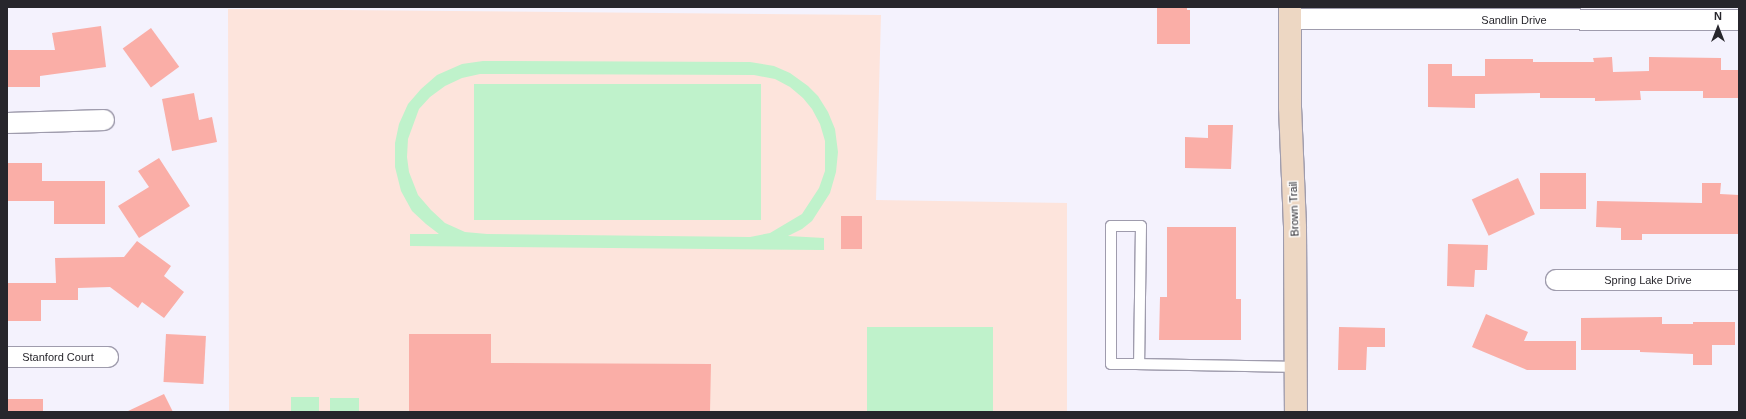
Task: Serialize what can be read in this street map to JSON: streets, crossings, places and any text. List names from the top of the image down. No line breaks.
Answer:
{"streets":{"street":["Sandlin Drive","Brown Trail","Spring Lake Drive","Stanford Court"]},"crossings":[["Sandlin Drive","Brown Trail"]],"north":"top"}
